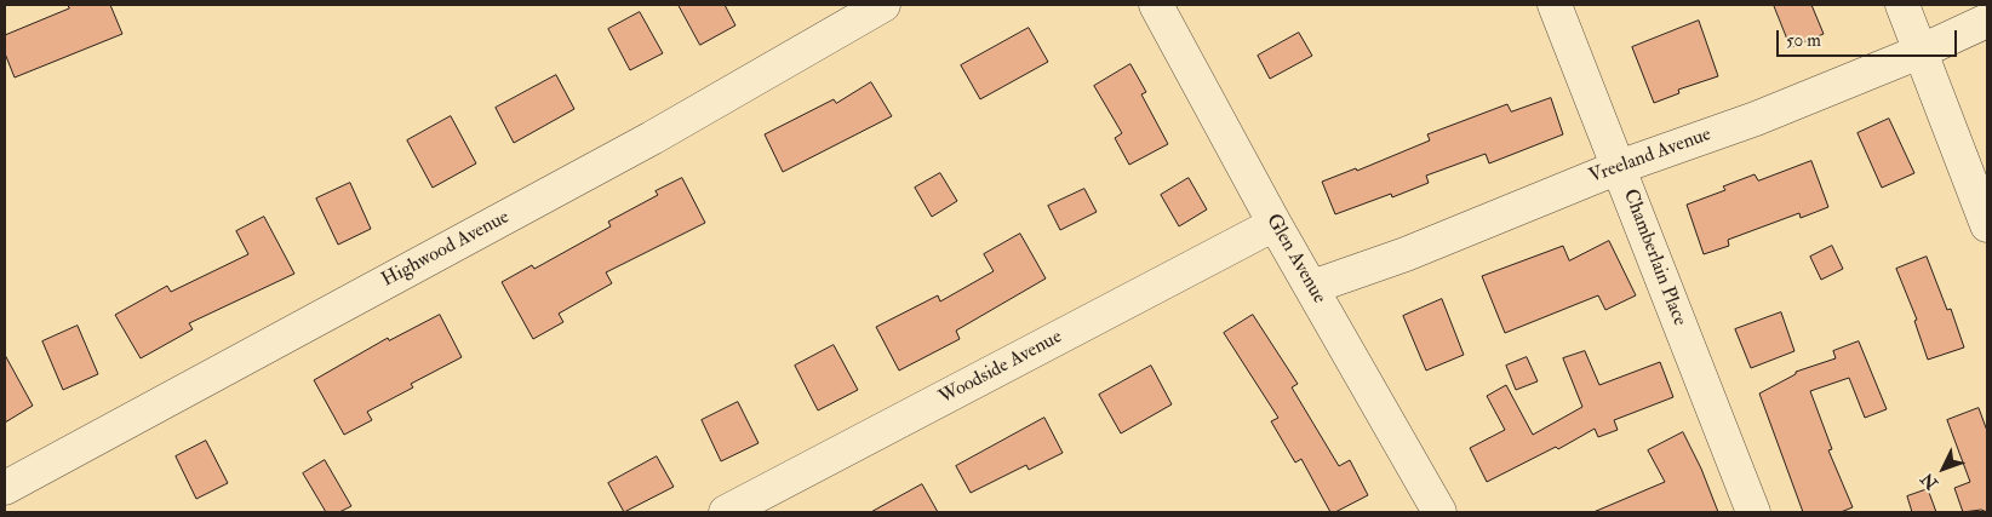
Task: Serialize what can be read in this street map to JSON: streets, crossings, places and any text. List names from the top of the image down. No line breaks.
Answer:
{"streets":{"street":["Vreeland Avenue","Highwood Avenue","Chamberlain Place","Glen Avenue","Woodside Avenue"]},"crossings":[["Vreeland Avenue","Chamberlain Place"],["Vreeland Avenue","Glen Avenue"],["Glen Avenue","Woodside Avenue"]],"scale_bar":"50 m","north":"bottom left"}
